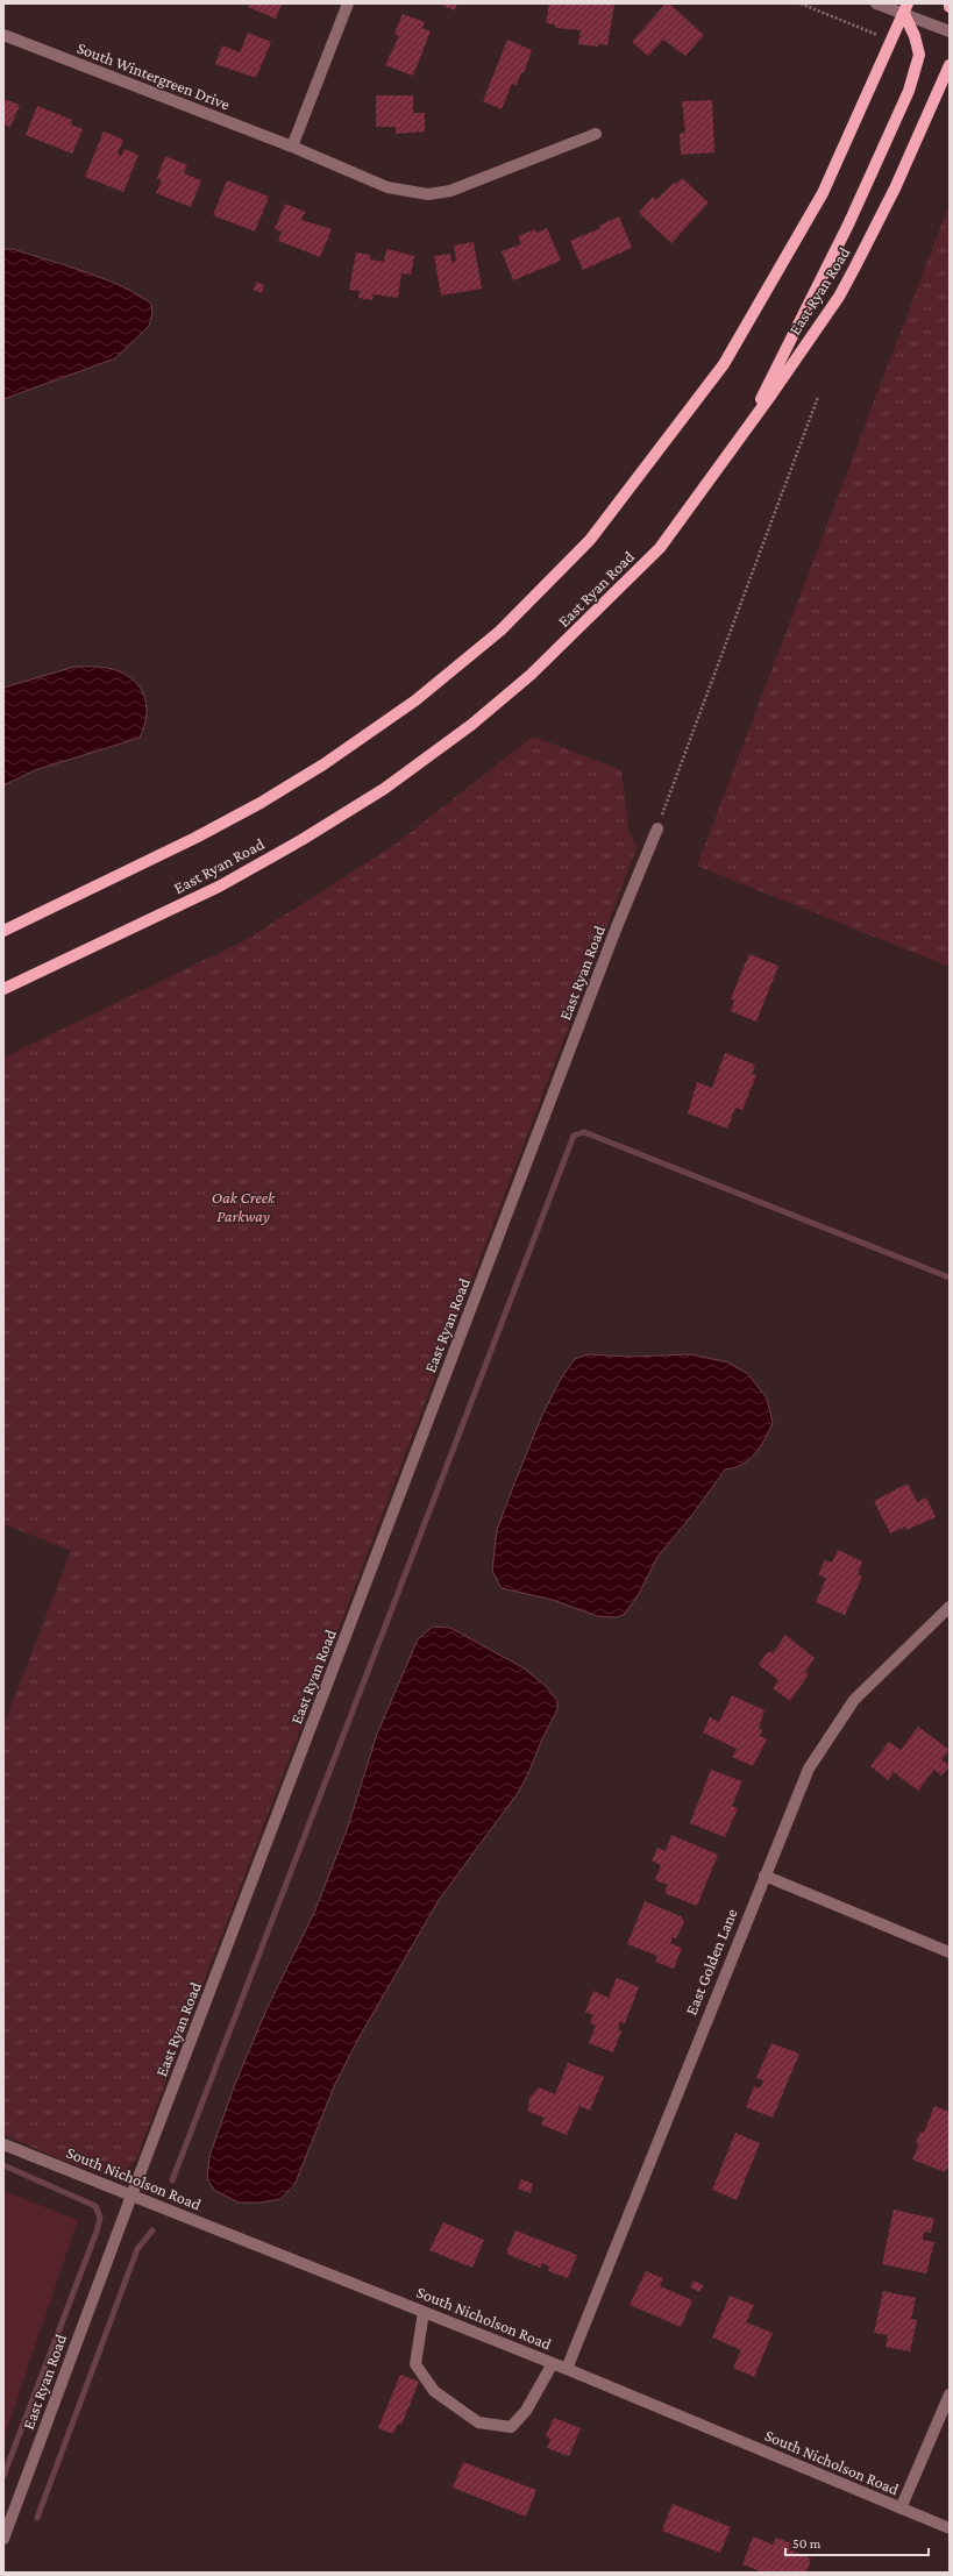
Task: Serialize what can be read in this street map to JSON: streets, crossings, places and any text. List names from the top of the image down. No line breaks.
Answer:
{"streets":{"main road":["East Ryan Road"],"street":["South Wintergreen Drive","East Golden Lane","South Nicholson Road"]},"crossings":[["East Ryan Road","South Nicholson Road"],["East Golden Lane","South Nicholson Road"]],"parks":["Oak Creek Parkway"],"scale_bar":"50 m"}
